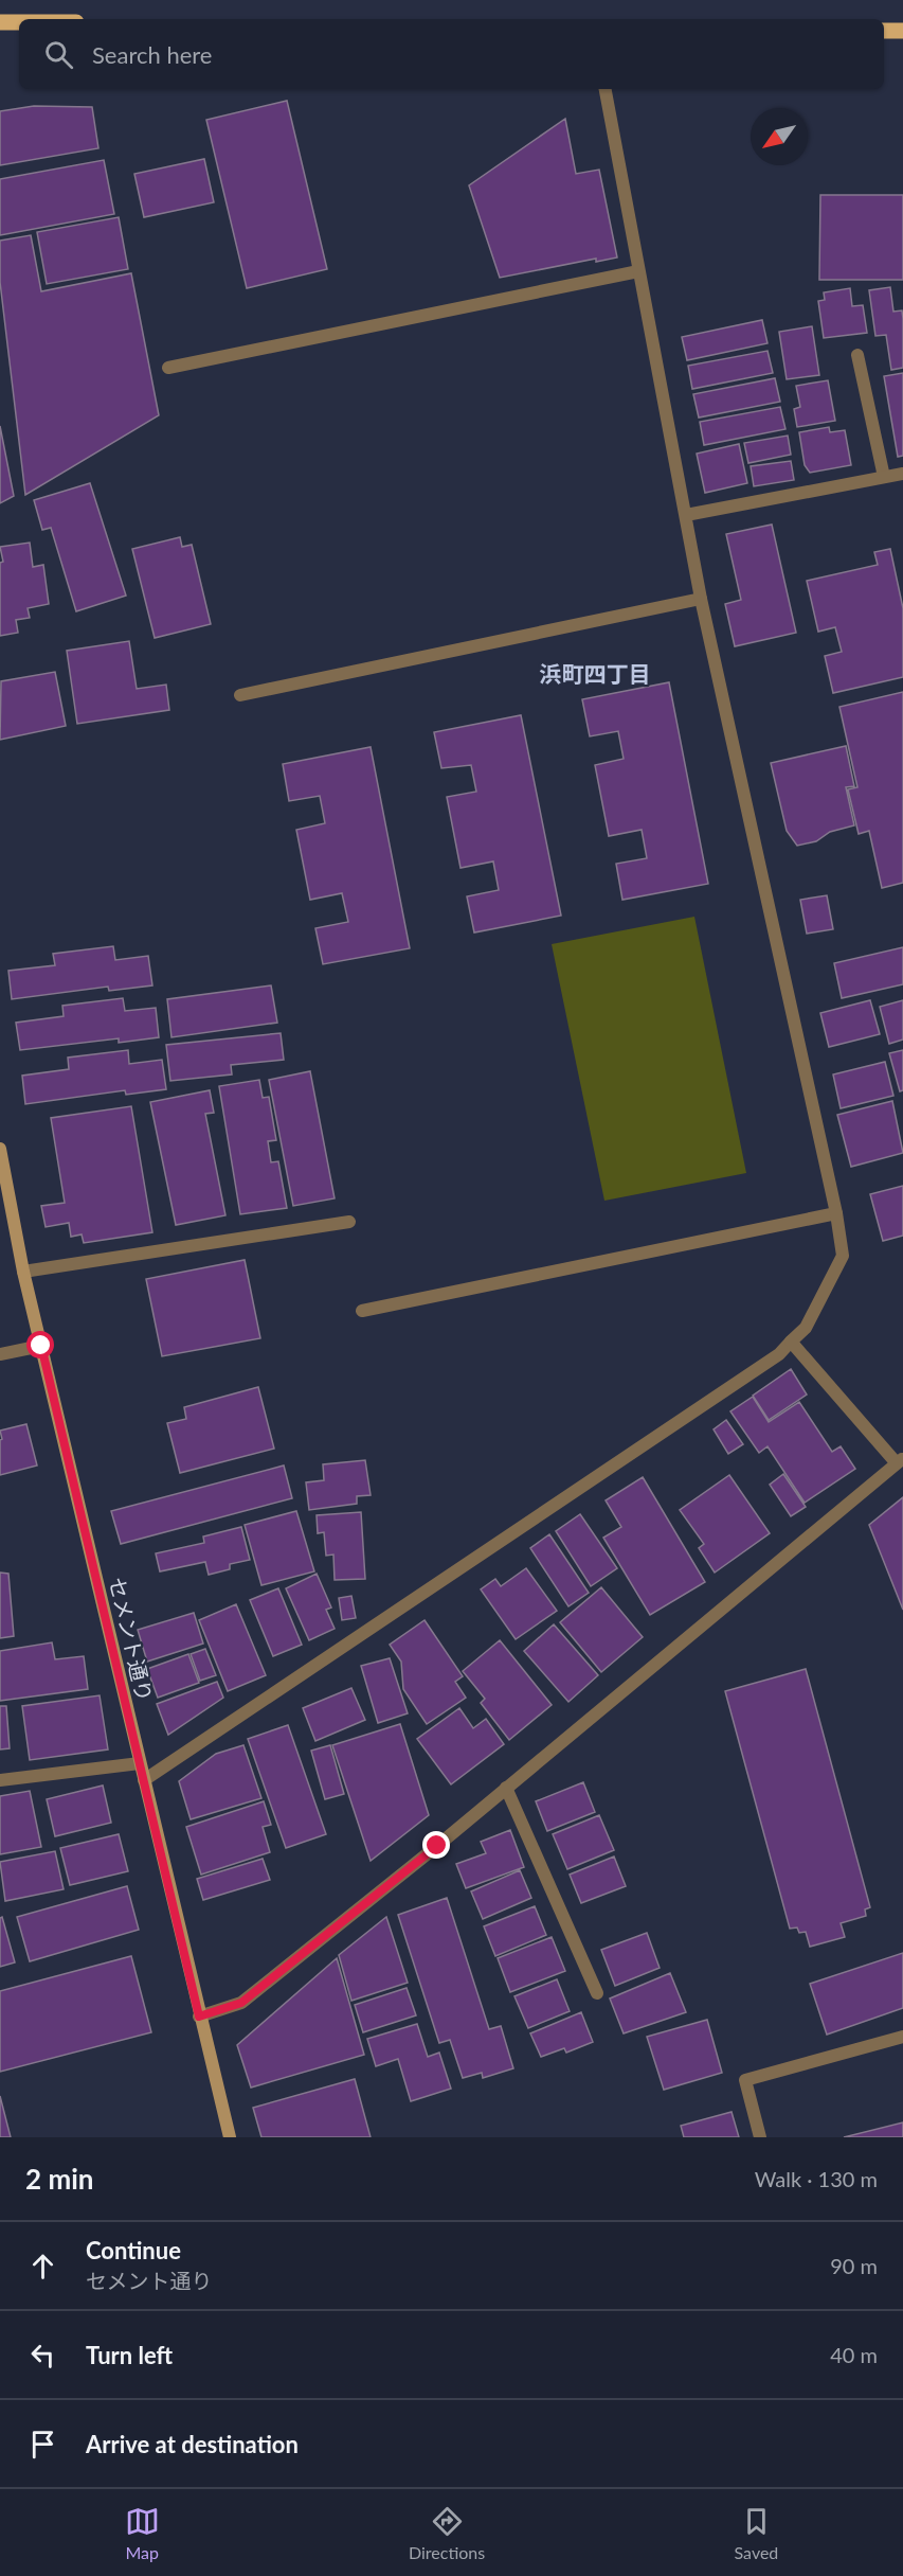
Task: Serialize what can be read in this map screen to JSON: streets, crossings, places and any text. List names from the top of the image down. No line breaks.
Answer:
{"streets":{"street":["セメント通り"]},"districts":["浜町四丁目"],"north":"bottom left","page":{"search":"Search here","heading":["2 min","Walk · 130 m"],"list":[["Continue","セメント通り","90 m"],["Turn left","40 m"],"Arrive at destination"],"nav":["Map","Directions","Saved"]}}
